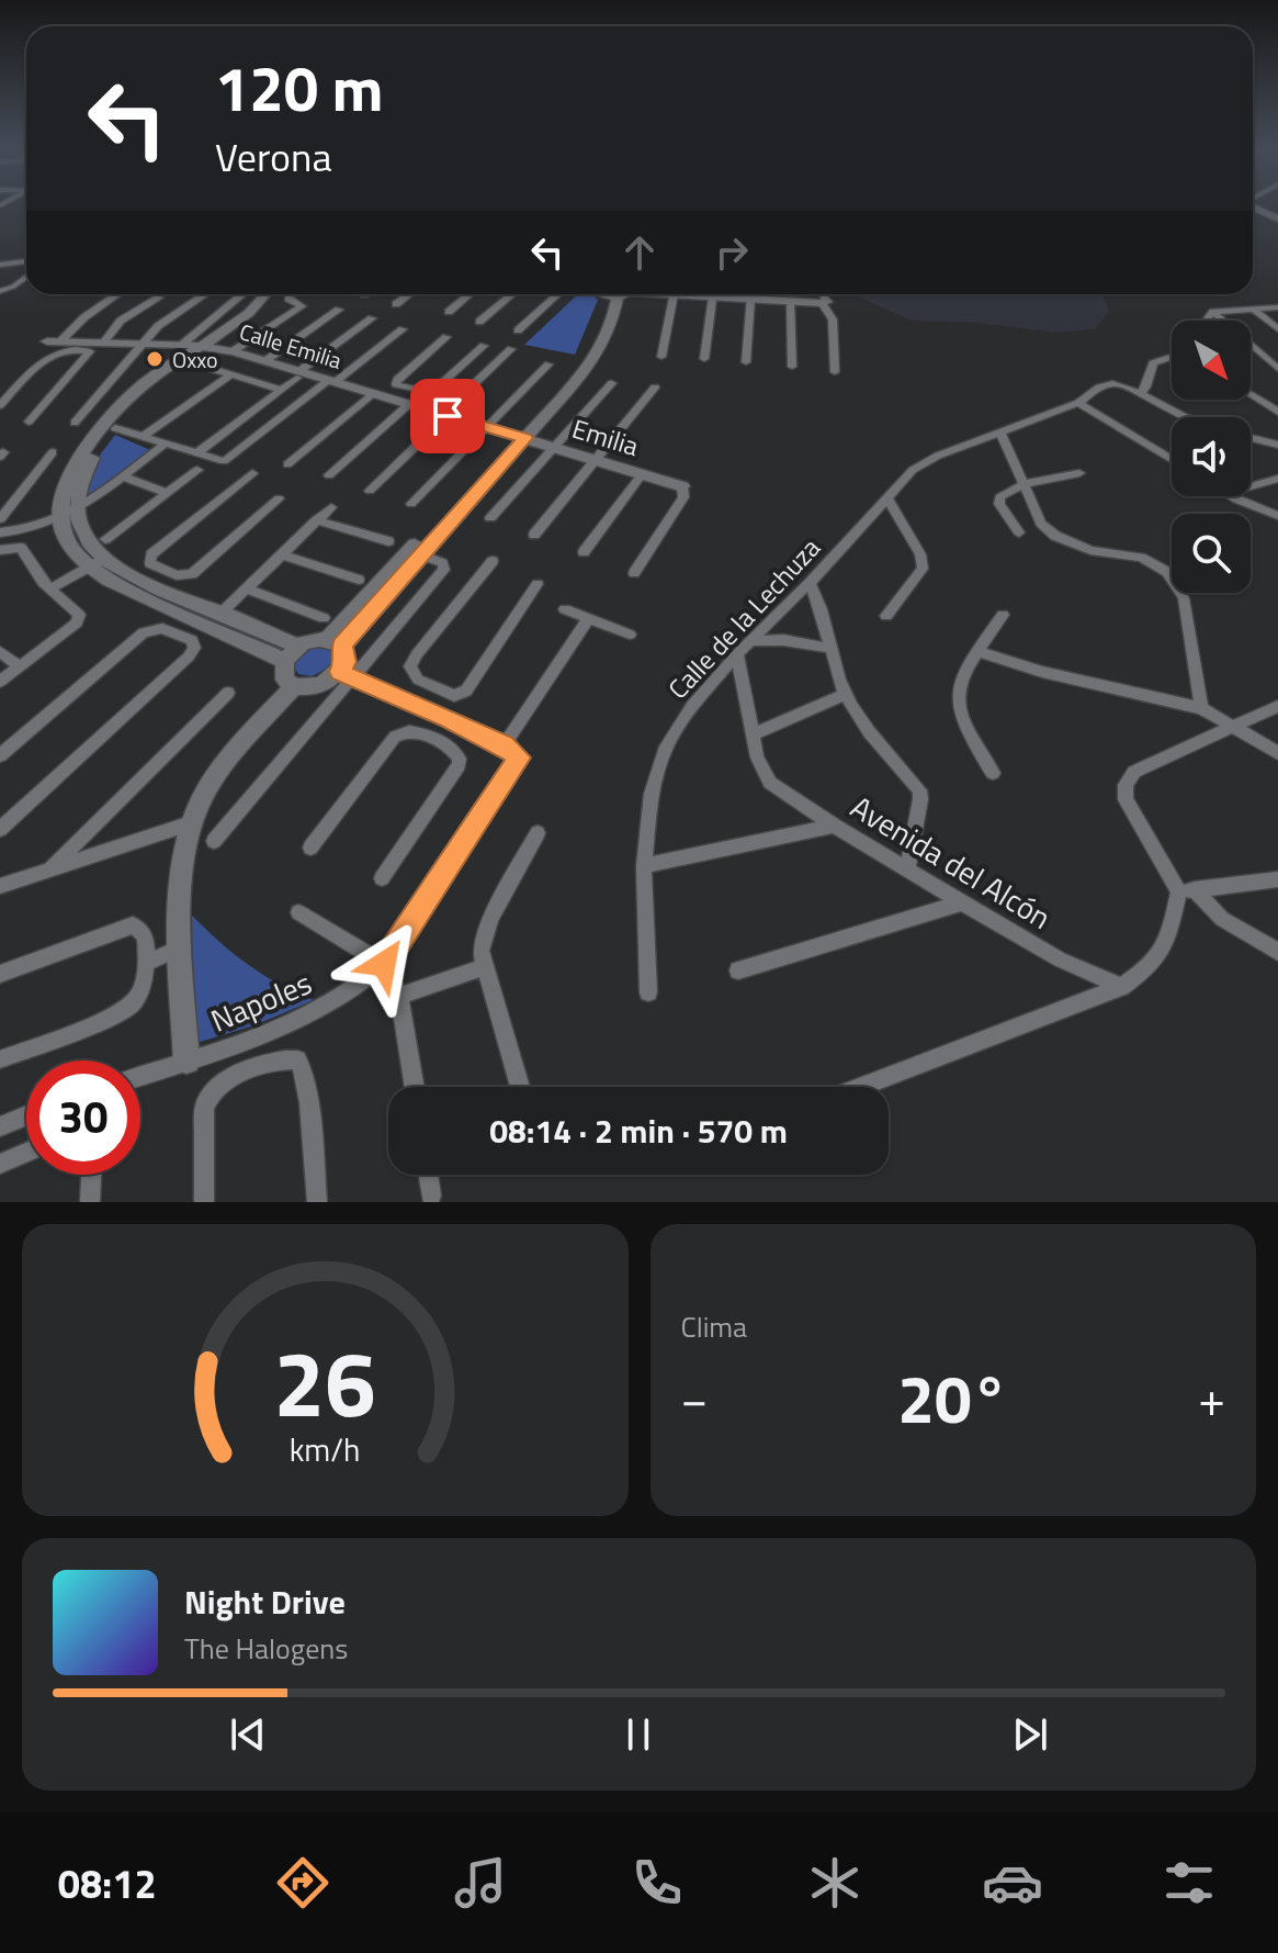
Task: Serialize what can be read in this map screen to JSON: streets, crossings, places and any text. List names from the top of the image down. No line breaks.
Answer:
{"streets":{"street":["Calle Emilia","Emilia","Calle de la Lechuza","Avenida del Alcón","Napoles"]},"crossings":[["Calle Emilia","Emilia"],["Calle de la Lechuza","Avenida del Alcón"]],"places":["Oxxo"],"north":"bottom right","page":{"turn":["120 m","Verona"],"limit":"30","trip":"08:14 · 2 min · 570 m","tile":"Clima","heat":["−","20°","+"],"song":["Night Drive","The Halogens"],"tabs":"08:12","gauge":["26","km/h"]}}
